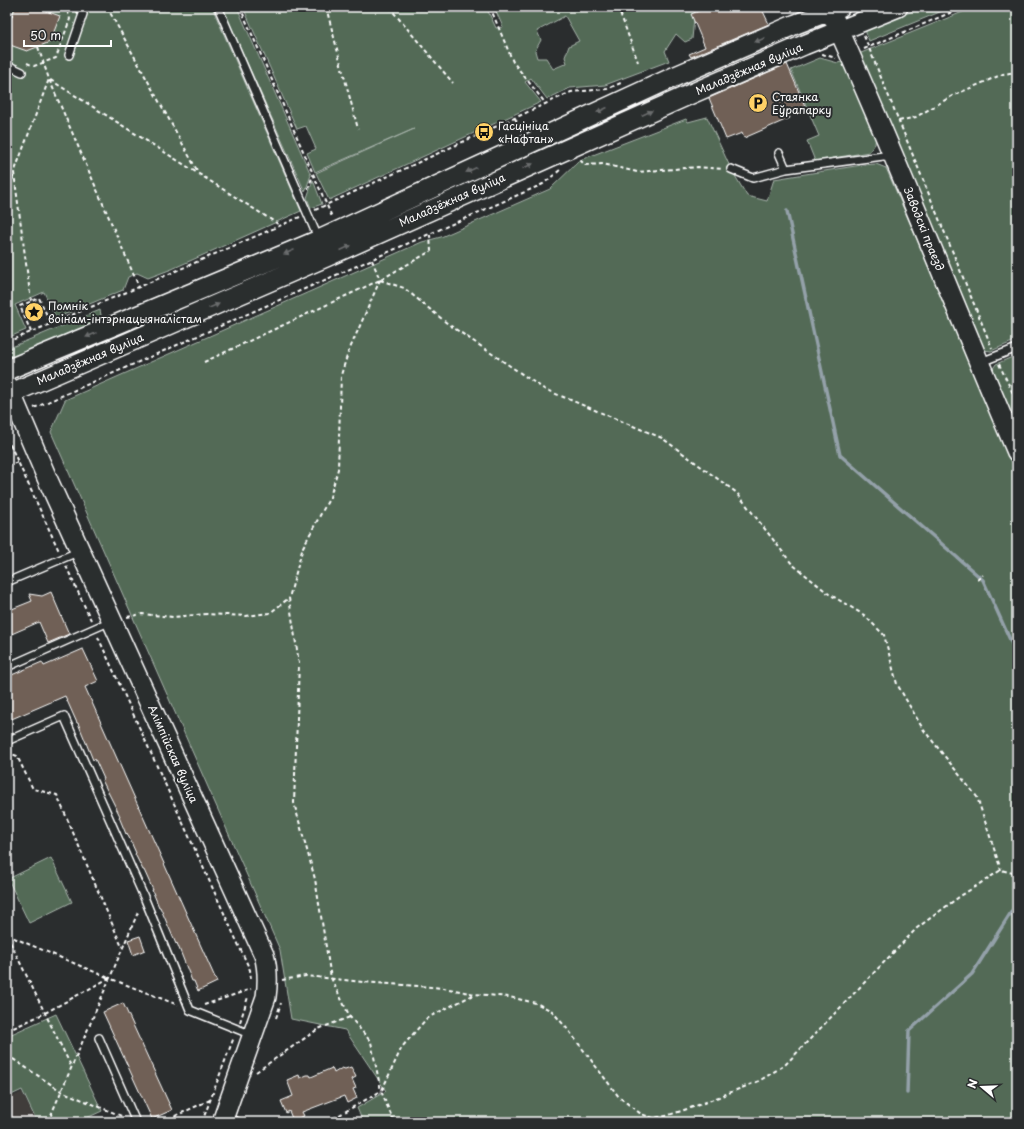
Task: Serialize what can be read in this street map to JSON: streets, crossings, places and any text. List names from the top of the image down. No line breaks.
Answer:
{"streets":{"main road":["Маладзёжная вуліца","Заводскі праезд","Алімпійская вуліца"]},"crossings":[["Маладзёжная вуліца","Заводскі праезд"],["Маладзёжная вуліца","Алімпійская вуліца"]],"places":{"parking":["Стаянка Еўрапарку"],"bus stop":["Гасцініца «Нафтан»"],"place":["Помнік воінам-інтэрнацыяналістам"]},"scale_bar":"50 m","north":"left"}
